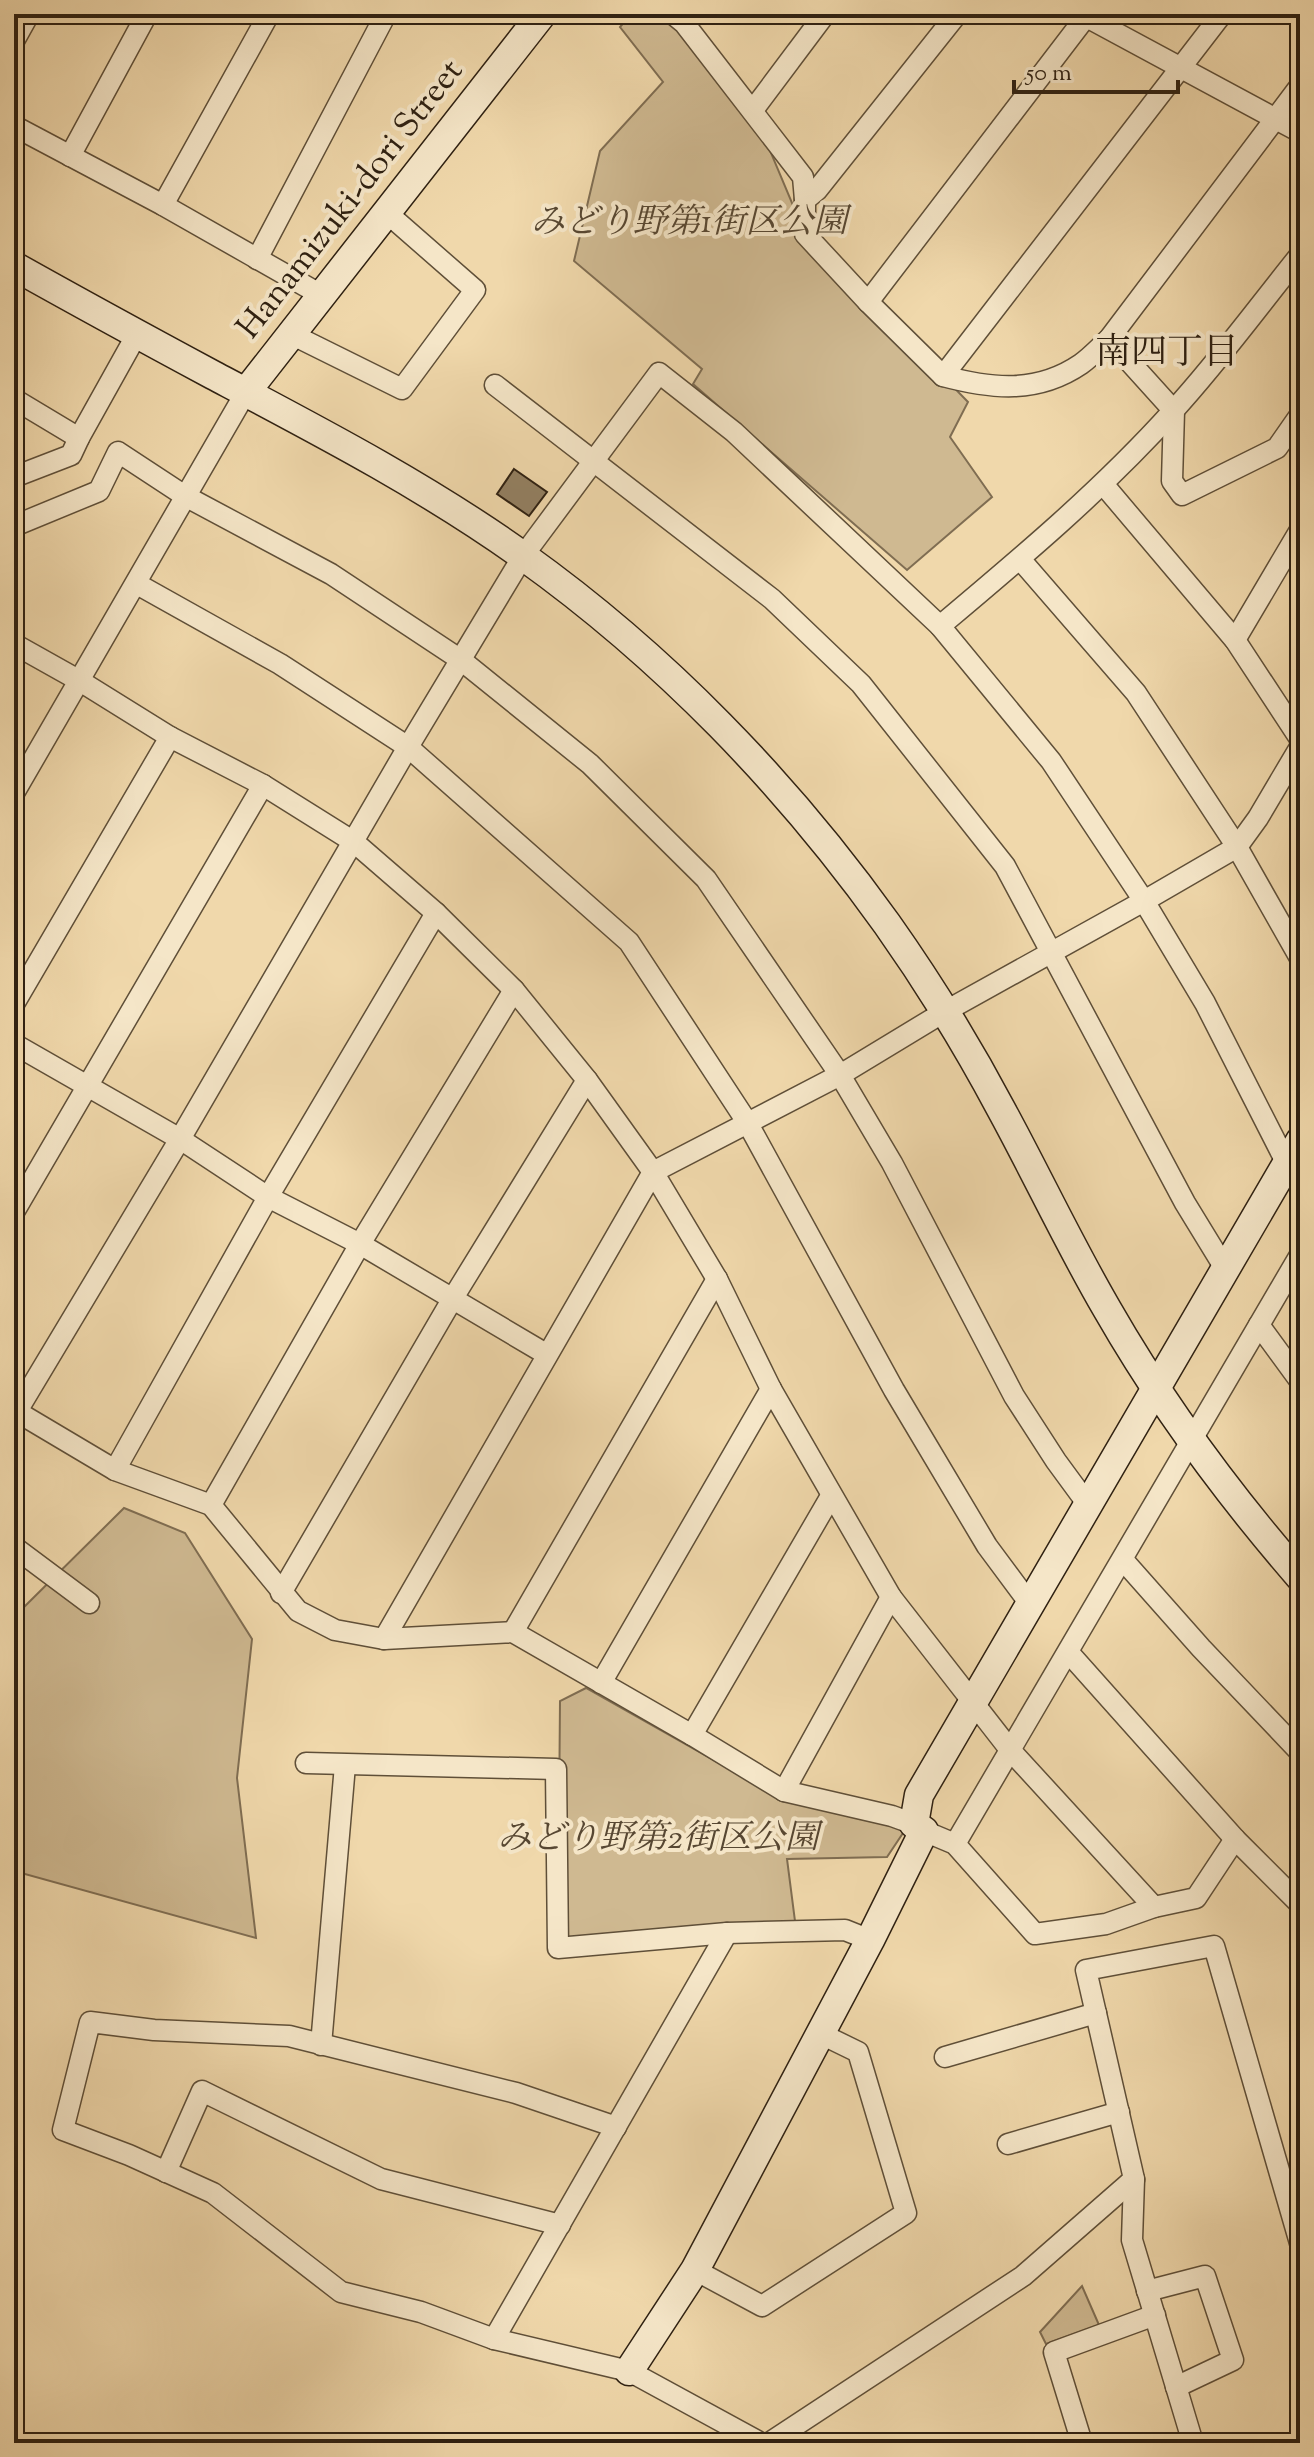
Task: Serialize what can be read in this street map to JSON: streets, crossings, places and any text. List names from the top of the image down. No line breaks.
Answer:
{"streets":{"street":["Hanamizuki-dori Street"]},"districts":["南四丁目"],"parks":["みどり野第1街区公園","みどり野第2街区公園"],"scale_bar":"50 m"}
